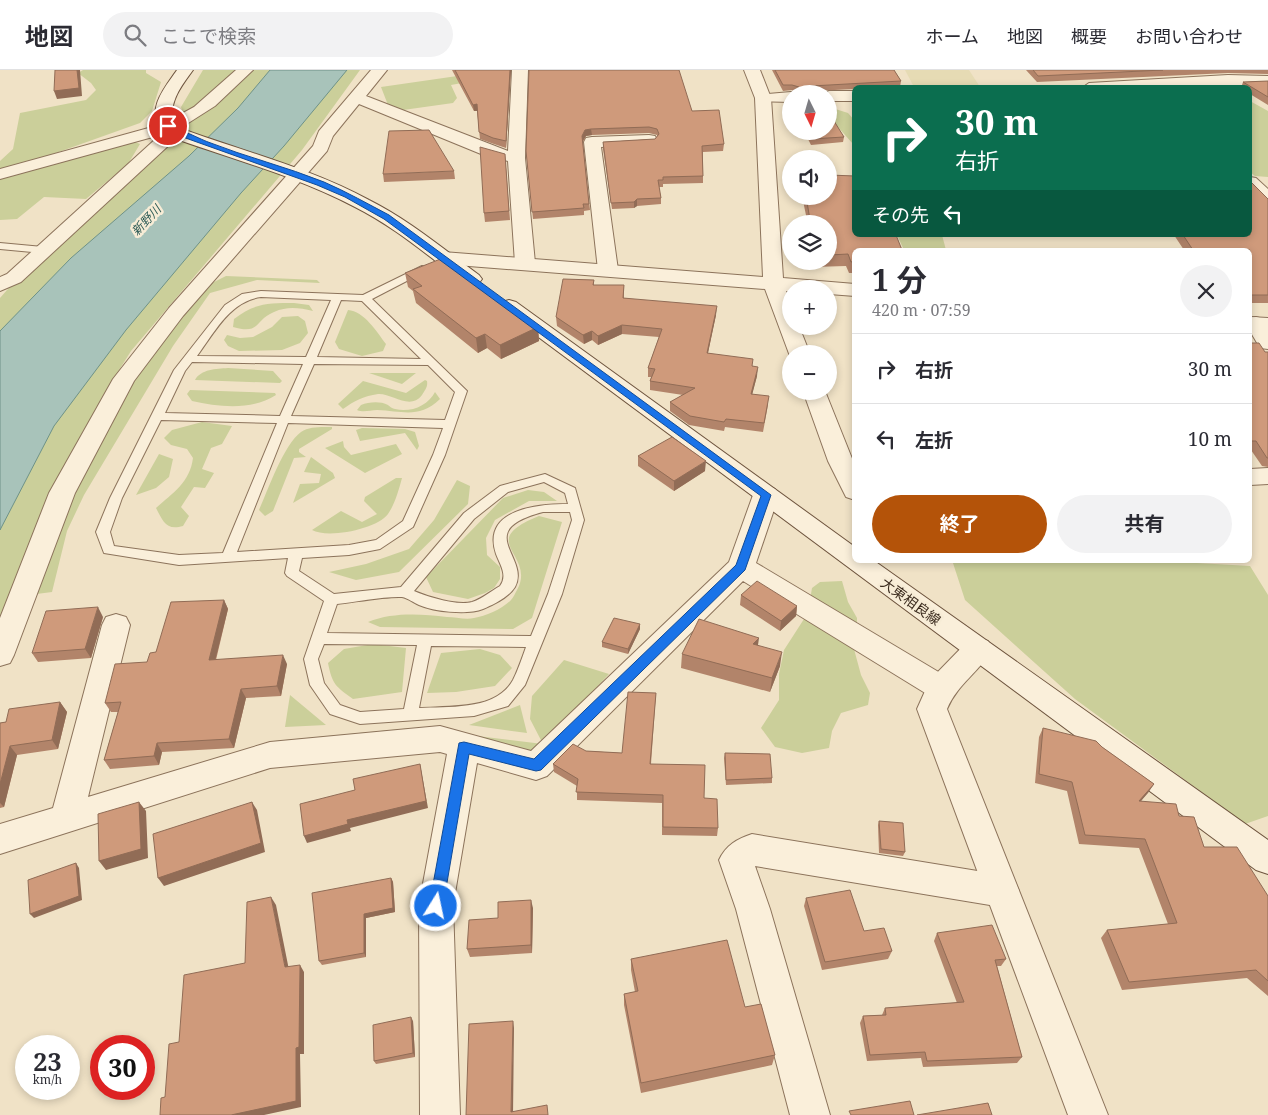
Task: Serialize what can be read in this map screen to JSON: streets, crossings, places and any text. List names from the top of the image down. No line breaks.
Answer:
{"streets":{"street":["大東相良線"]},"water":["新野川"],"north":"bottom","page":{"header":"地図","search":"ここで検索","nav":["ホーム","地図","概要","お問い合わせ"],"map_buttons":["+","−"],"turn":["30 m","右折"],"then":"その先","heading":["1 分","420 m · 07:59"],"list":[{"name":"右折","value":"30 m"},{"name":"左折","value":"10 m"}],"buttons":["終了","共有"],"speed":"23 km/h","limit":"30"}}
